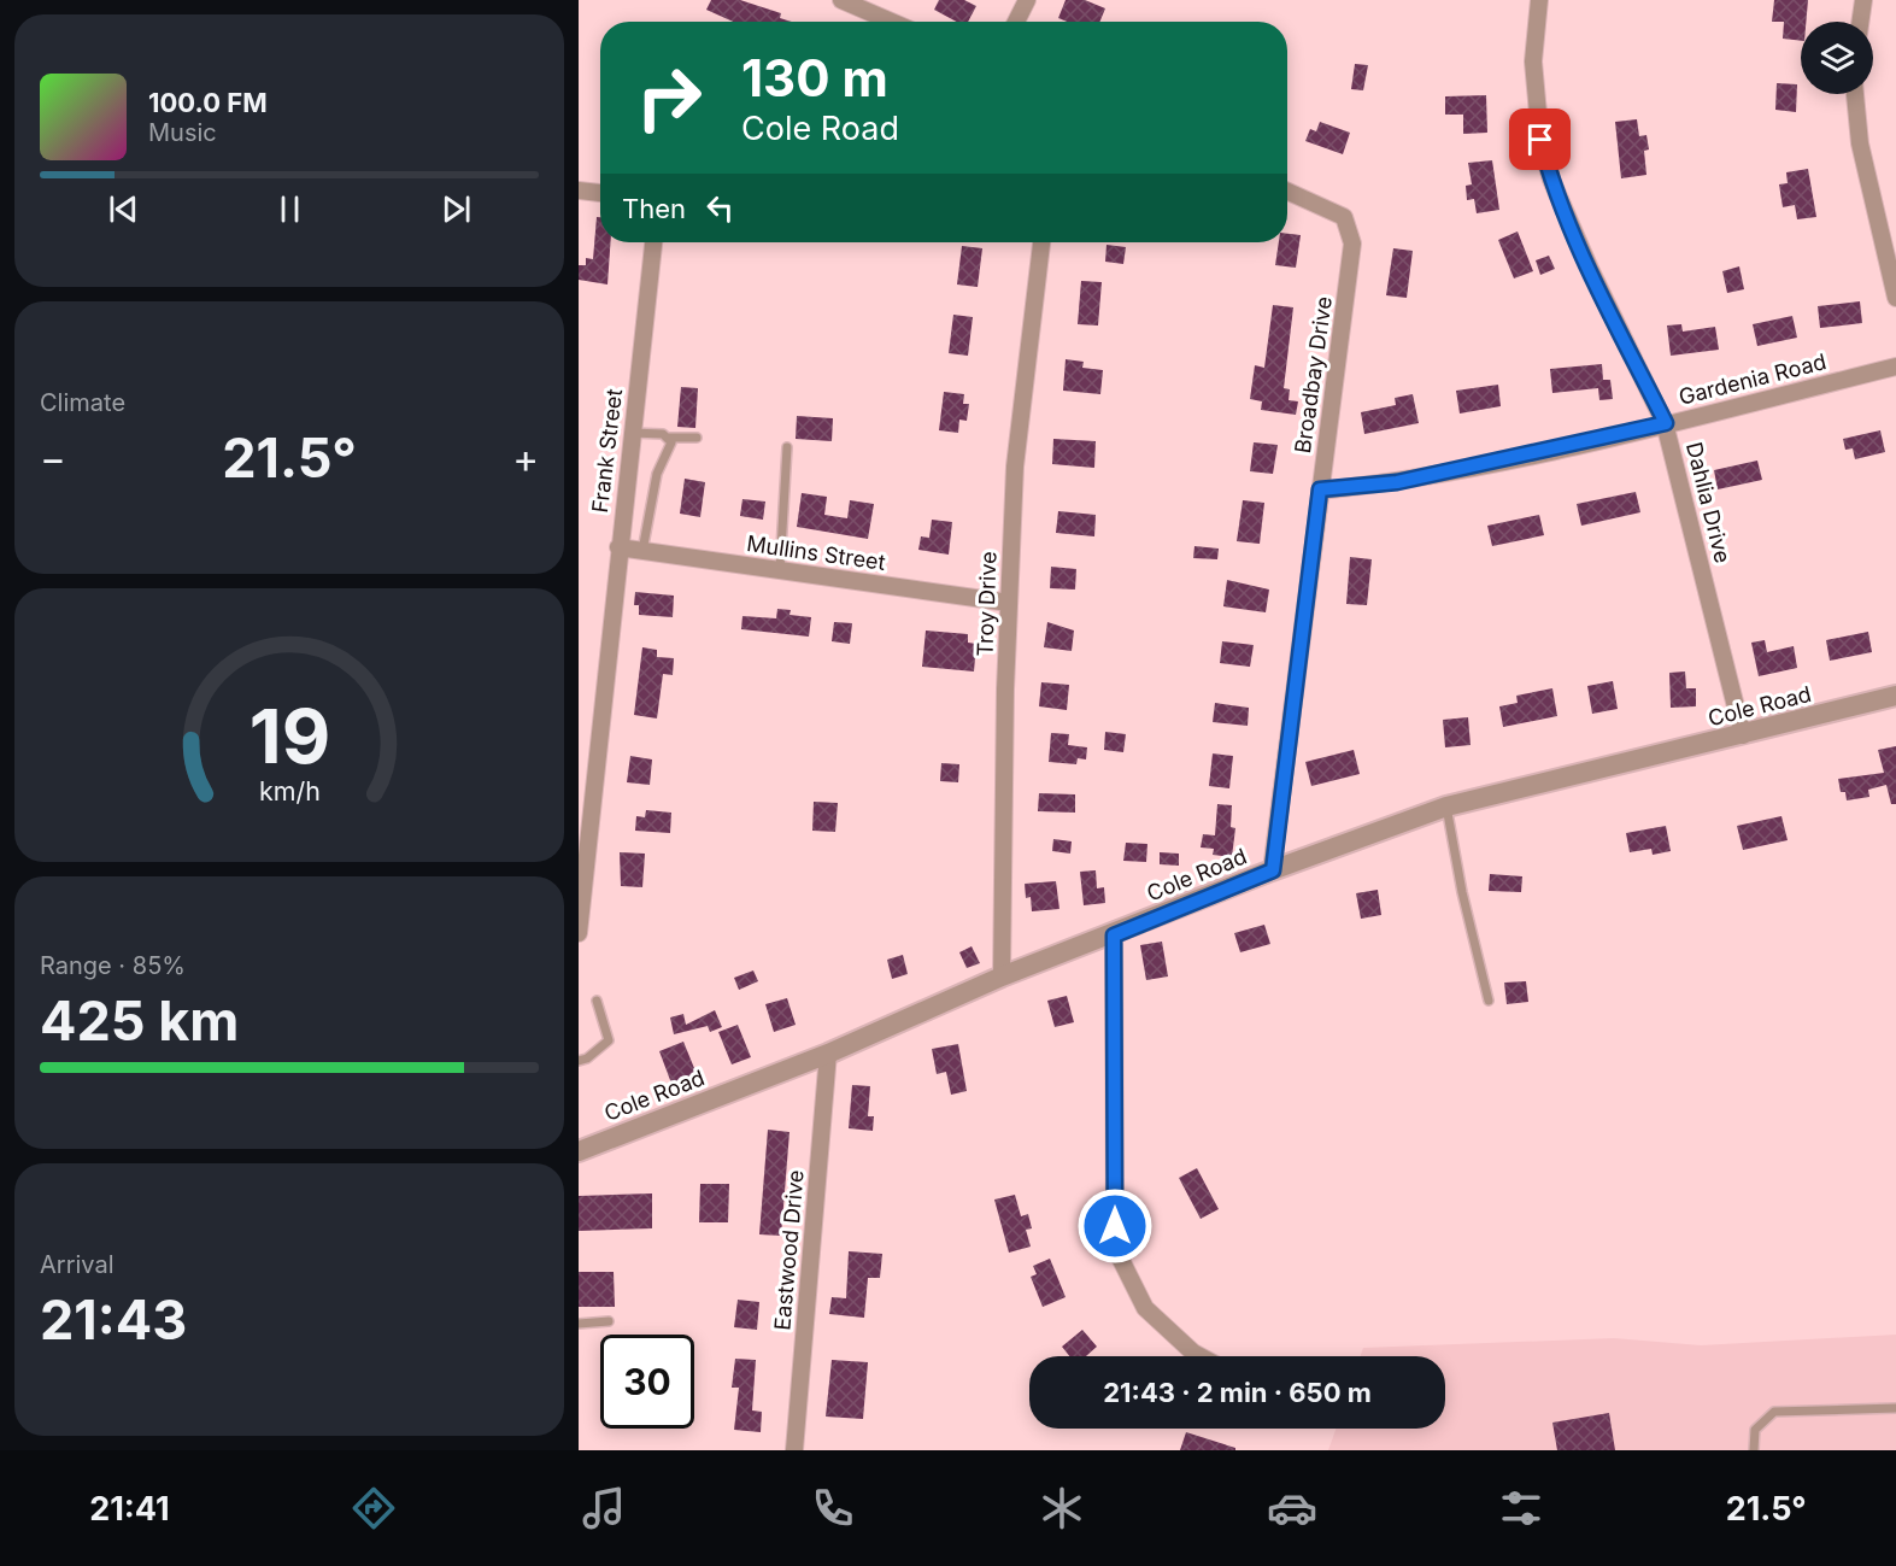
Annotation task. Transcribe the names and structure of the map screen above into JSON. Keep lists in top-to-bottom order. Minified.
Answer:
{"streets":{"street":["Broadbay Drive","Gardenia Road","Frank Street","Dahlia Drive","Mullins Street","Troy Drive","Cole Road","Eastwood Drive"]},"crossings":[["Broadbay Drive","Gardenia Road"],["Broadbay Drive","Cole Road"],["Gardenia Road","Dahlia Drive"],["Frank Street","Mullins Street"],["Dahlia Drive","Cole Road"],["Mullins Street","Troy Drive"],["Troy Drive","Cole Road"],["Cole Road","Eastwood Drive"]],"page":{"turn":["130 m","Cole Road"],"song":["100.0 FM","Music"],"then":"Then","tile":["Climate",["Range · 85%","425 km"],["Arrival","21:43"]],"heat":["−","21.5°","+"],"limit":"30","trip":"21:43 · 2 min · 650 m","tabs":["21:41","21.5°"],"gauge":["19","km/h"]}}
